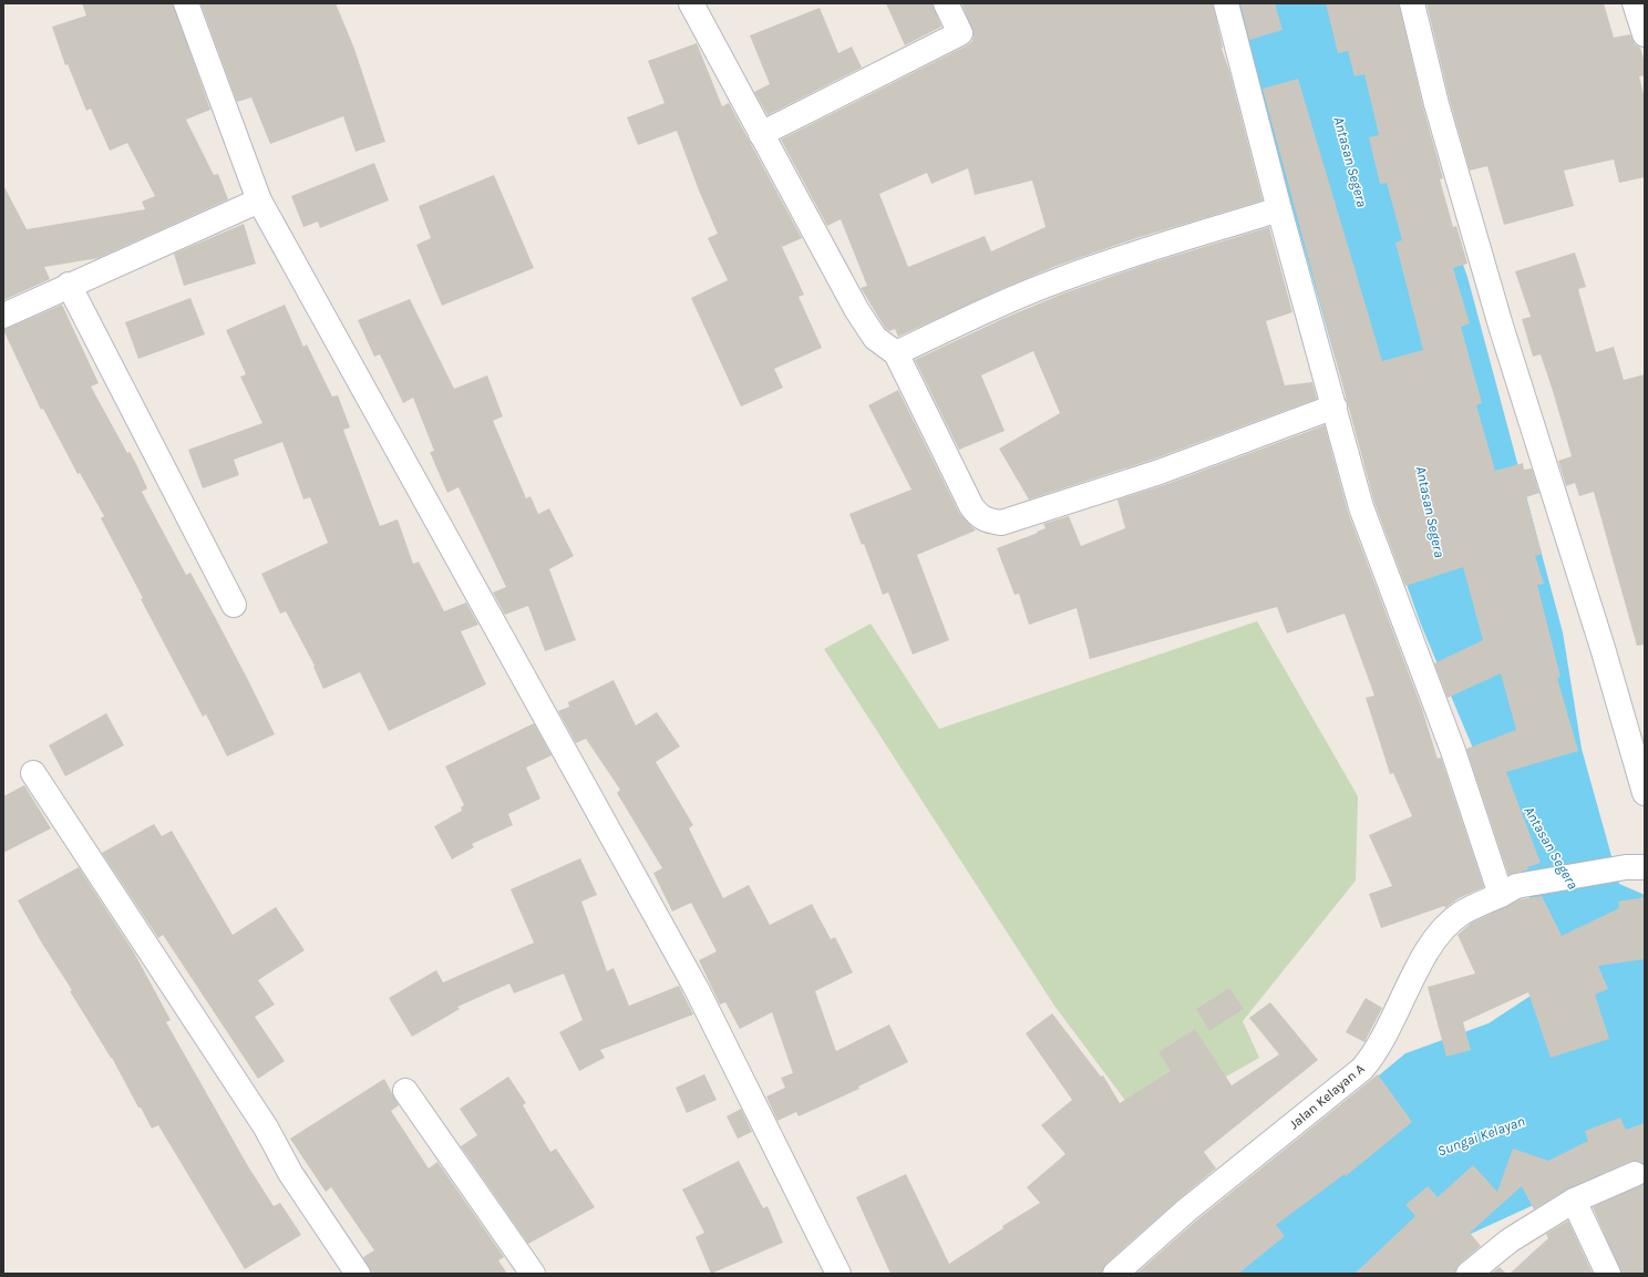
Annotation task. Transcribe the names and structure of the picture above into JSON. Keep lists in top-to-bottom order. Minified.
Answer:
{"streets":{"street":["Jalan Kelayan A"]},"water":["Antasan Segera","Sungai Kelayan"]}
